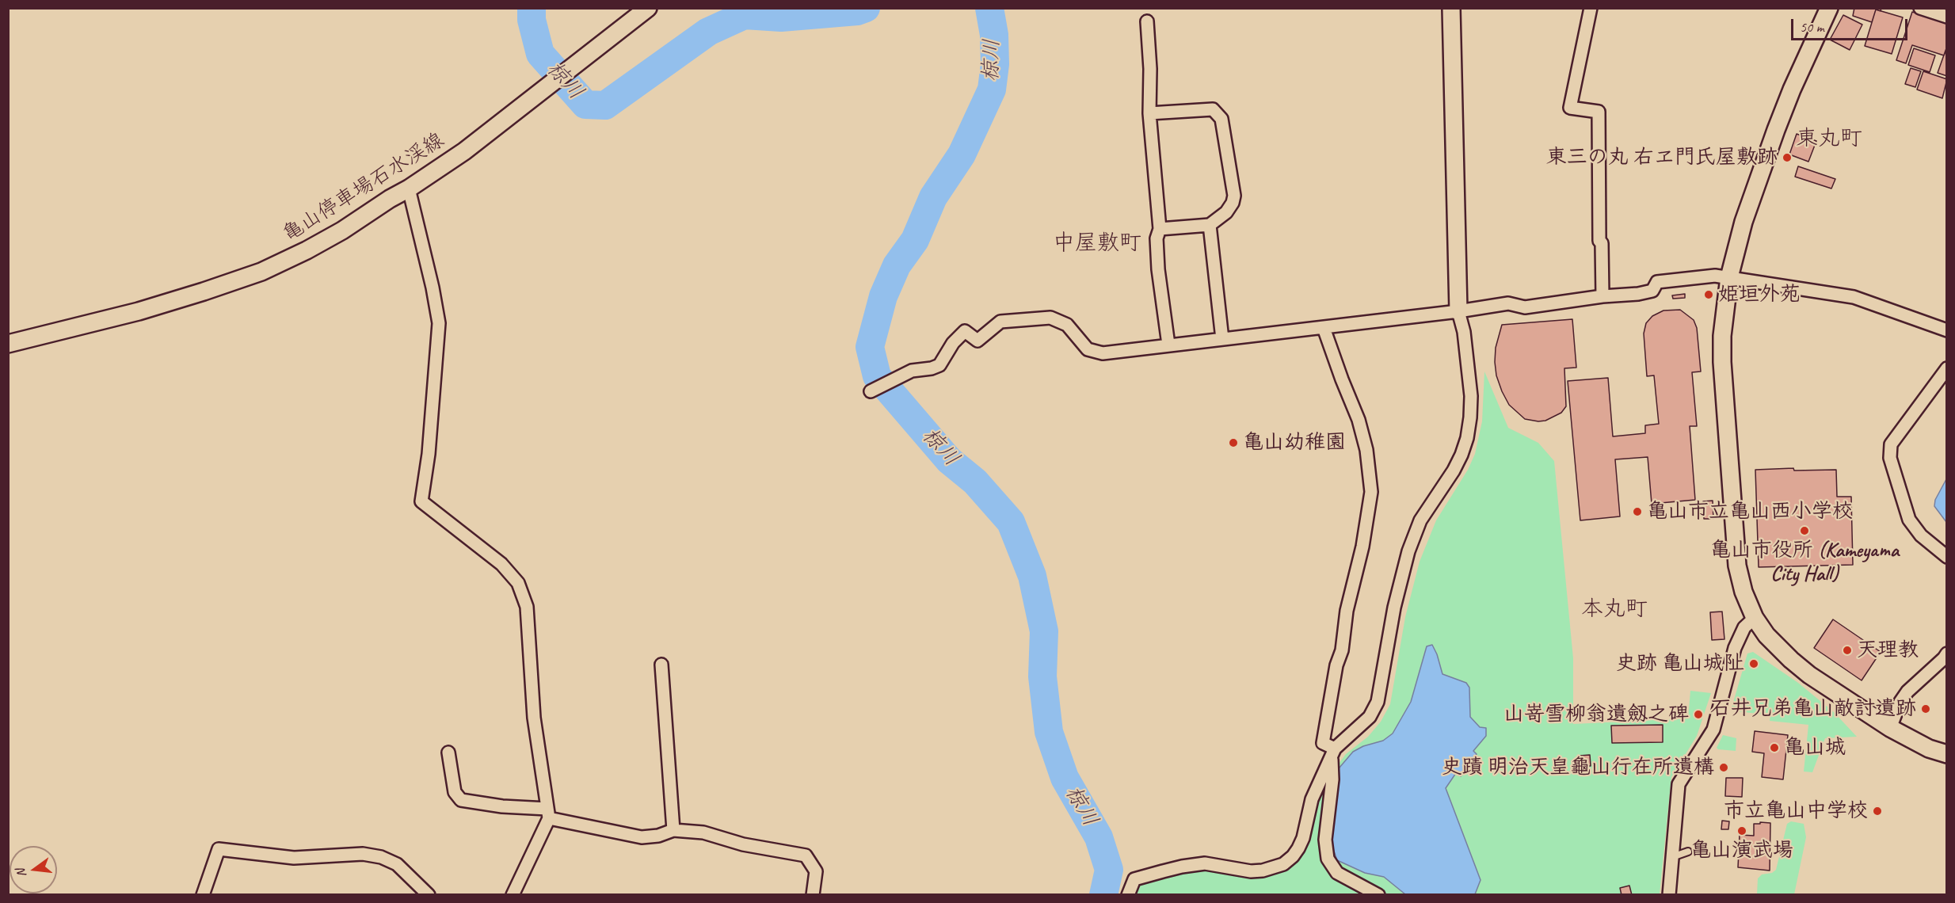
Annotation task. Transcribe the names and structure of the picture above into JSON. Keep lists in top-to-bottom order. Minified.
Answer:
{"streets":{"main road":["亀山停車場石水渓線"]},"districts":["東丸町","中屋敷町","本丸町"],"water":["椋川"],"places":["東三の丸 右ヱ門氏屋敷跡","姫垣外苑","亀山幼稚園","亀山市立亀山西小学校","亀山市役所 (Kameyama City Hall)","天理教","史跡 亀山城阯","石井兄弟亀山敵討遺跡","山嵜雪柳翁遺劔之碑","亀山城","史蹟 明治天皇龜山行在所遺構","市立亀山中学校","亀山演武場"],"scale_bar":"50 m","north":"left"}
